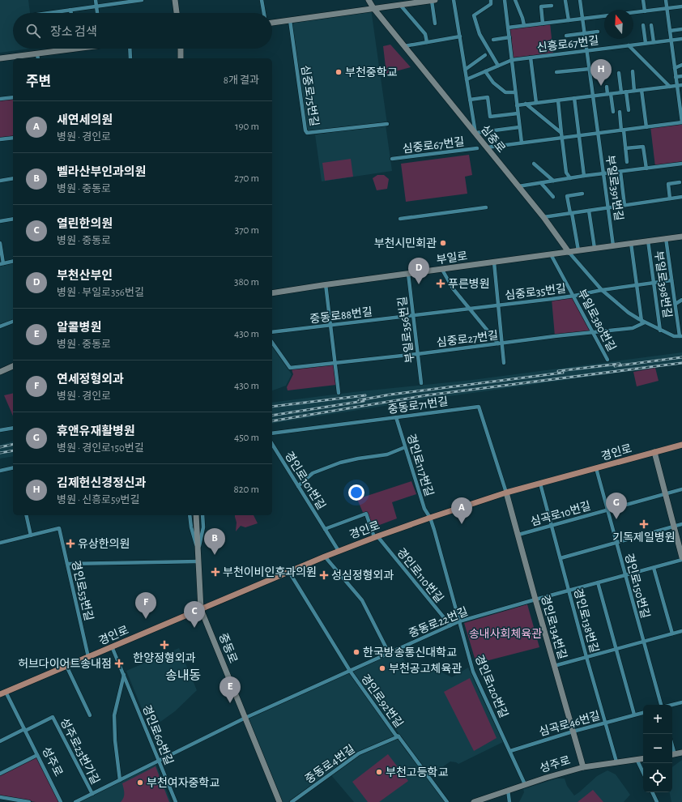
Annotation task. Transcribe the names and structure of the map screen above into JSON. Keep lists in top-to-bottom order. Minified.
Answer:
{"streets":{"main road":["경인로"],"street":["신흥로67번길","심중로75번길","심중로","심중로67번길","부일로391번길","부일로","부일로398번길","심중로35번길","중동로88번길","부일로380번길","부일로356번길","심중로27번길","중동로71번길","경인로117번길","경인로101번길","심곡로10번길","경인로110번길","경인로150번길","경인로53번길","경인로138번길","중동로22번길","경인로134번길","중동로","경인로120번길","경인로92번길","심곡로46번길","경인로60번길","성주로23번가길","성주로","중동로4번길"]},"crossings":[["신흥로67번길","부일로391번길"],["심중로","부일로"],["심중로","부일로398번길"],["심중로","심중로35번길"],["심중로","심중로27번길"],["부일로391번길","부일로"],["부일로","부일로398번길"],["부일로","부일로380번길"],["부일로","부일로356번길"],["심중로35번길","중동로88번길"],["심중로35번길","부일로380번길"],["심중로35번길","부일로356번길"],["중동로88번길","부일로356번길"],["부일로380번길","심중로27번길"],["부일로356번길","심중로27번길"],["중동로71번길","경인로"],["중동로71번길","경인로117번길"],["중동로71번길","경인로134번길"],["경인로","경인로117번길"],["경인로","경인로101번길"],["경인로","경인로110번길"],["경인로","경인로150번길"],["경인로","경인로53번길"],["경인로","경인로138번길"],["경인로","경인로134번길"],["경인로","중동로"],["경인로","경인로120번길"],["경인로","경인로92번길"],["경인로","경인로60번길"],["경인로","성주로"],["경인로117번길","경인로120번길"],["심곡로10번길","경인로150번길"],["심곡로10번길","경인로138번길"],["심곡로10번길","경인로134번길"],["경인로110번길","중동로22번길"],["경인로150번길","중동로22번길"],["경인로138번길","중동로22번길"],["경인로138번길","심곡로46번길"],["경인로138번길","성주로"],["중동로22번길","경인로134번길"],["중동로22번길","중동로"],["중동로22번길","경인로120번길"],["중동로22번길","경인로92번길"],["중동로22번길","경인로60번길"],["중동로22번길","성주로23번가길"],["경인로134번길","심곡로46번길"],["경인로134번길","성주로"],["경인로120번길","심곡로46번길"],["경인로120번길","성주로"],["경인로92번길","중동로4번길"],["성주로23번가길","성주로"]],"districts":["송내동"],"parks":["송내사회체육관"],"places":{"other":["부천중학교","부천시민회관","한국방송통신대학교","부천공고체육관","부천고등학교","부천여자중학교"],"health":["푸른병원","기독제일병원","유상한의원","부천이비인후과의원","성심정형외과","한양정형외과","허브다이어트송내점"]},"north":"top","page":{"search":"장소 검색","heading":["주변","8개 결과"],"pins":["H","D","G","A","B","F","C","E"],"list":[{"mark":"A","name":"새연세의원","note":"병원 · 경인로","value":"190 m"},{"mark":"B","name":"벨라산부인과의원","note":"병원 · 중동로","value":"270 m"},{"mark":"C","name":"열린한의원","note":"병원 · 중동로","value":"370 m"},{"mark":"D","name":"부천산부인","note":"병원 · 부일로356번길","value":"380 m"},{"mark":"E","name":"알콜병원","note":"병원 · 중동로","value":"430 m"},{"mark":"F","name":"연세정형외과","note":"병원 · 경인로","value":"430 m"},{"mark":"G","name":"휴앤유재활병원","note":"병원 · 경인로150번길","value":"450 m"},{"mark":"H","name":"김제헌신경정신과","note":"병원 · 신흥로59번길","value":"820 m"}],"map_buttons":["+","−"]}}
